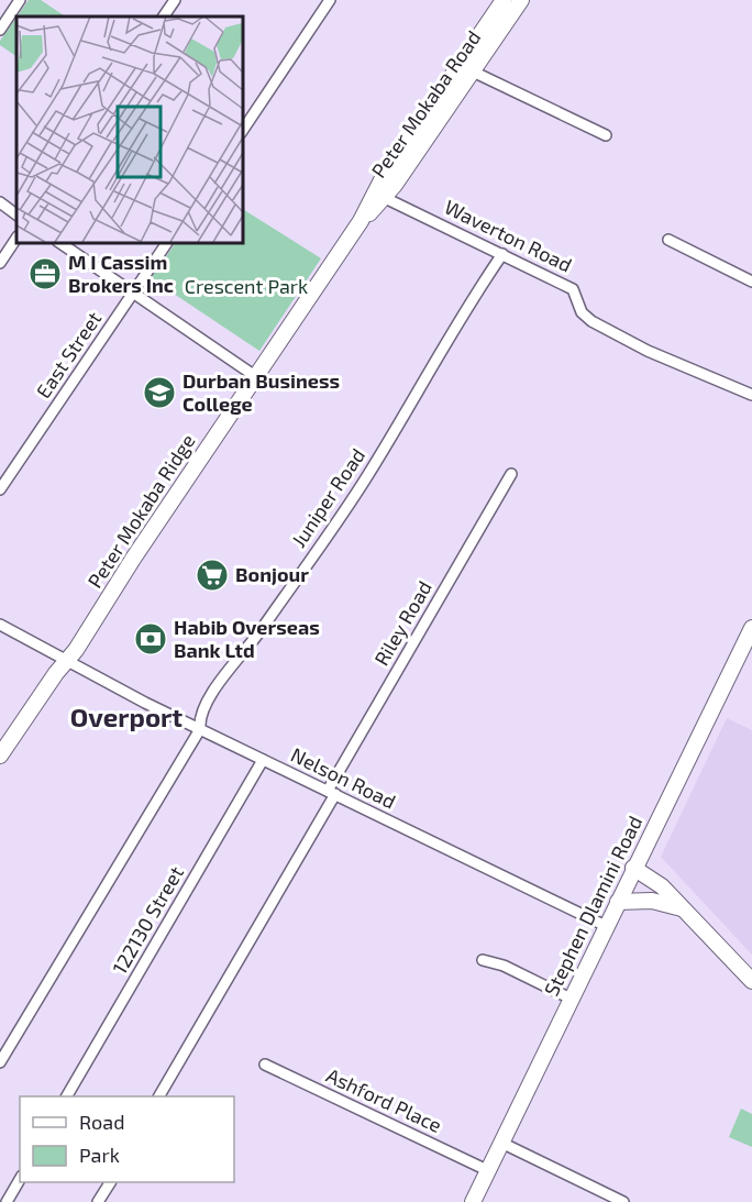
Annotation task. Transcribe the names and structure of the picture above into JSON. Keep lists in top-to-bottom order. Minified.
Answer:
{"streets":{"street":["Peter Mokaba Road","Waverton Road","East Street","Juniper Road","Peter Mokaba Ridge","Riley Road","Nelson Road","Stephen Dlamini Road","122130 Street","Ashford Place"]},"crossings":[["Peter Mokaba Road","Waverton Road"],["Peter Mokaba Road","Peter Mokaba Ridge"],["Waverton Road","Juniper Road"],["Waverton Road","Peter Mokaba Ridge"],["Juniper Road","Nelson Road"],["Peter Mokaba Ridge","Nelson Road"],["Riley Road","Nelson Road"],["Nelson Road","Stephen Dlamini Road"],["Nelson Road","122130 Street"],["Stephen Dlamini Road","Ashford Place"]],"districts":["Overport"],"parks":["Crescent Park"],"places":{"office":["M I Cassim Brokers Inc"],"school or university":["Durban Business College"],"supermarket":["Bonjour"],"bank":["Habib Overseas Bank Ltd"]},"legend":["Road","Park"]}
